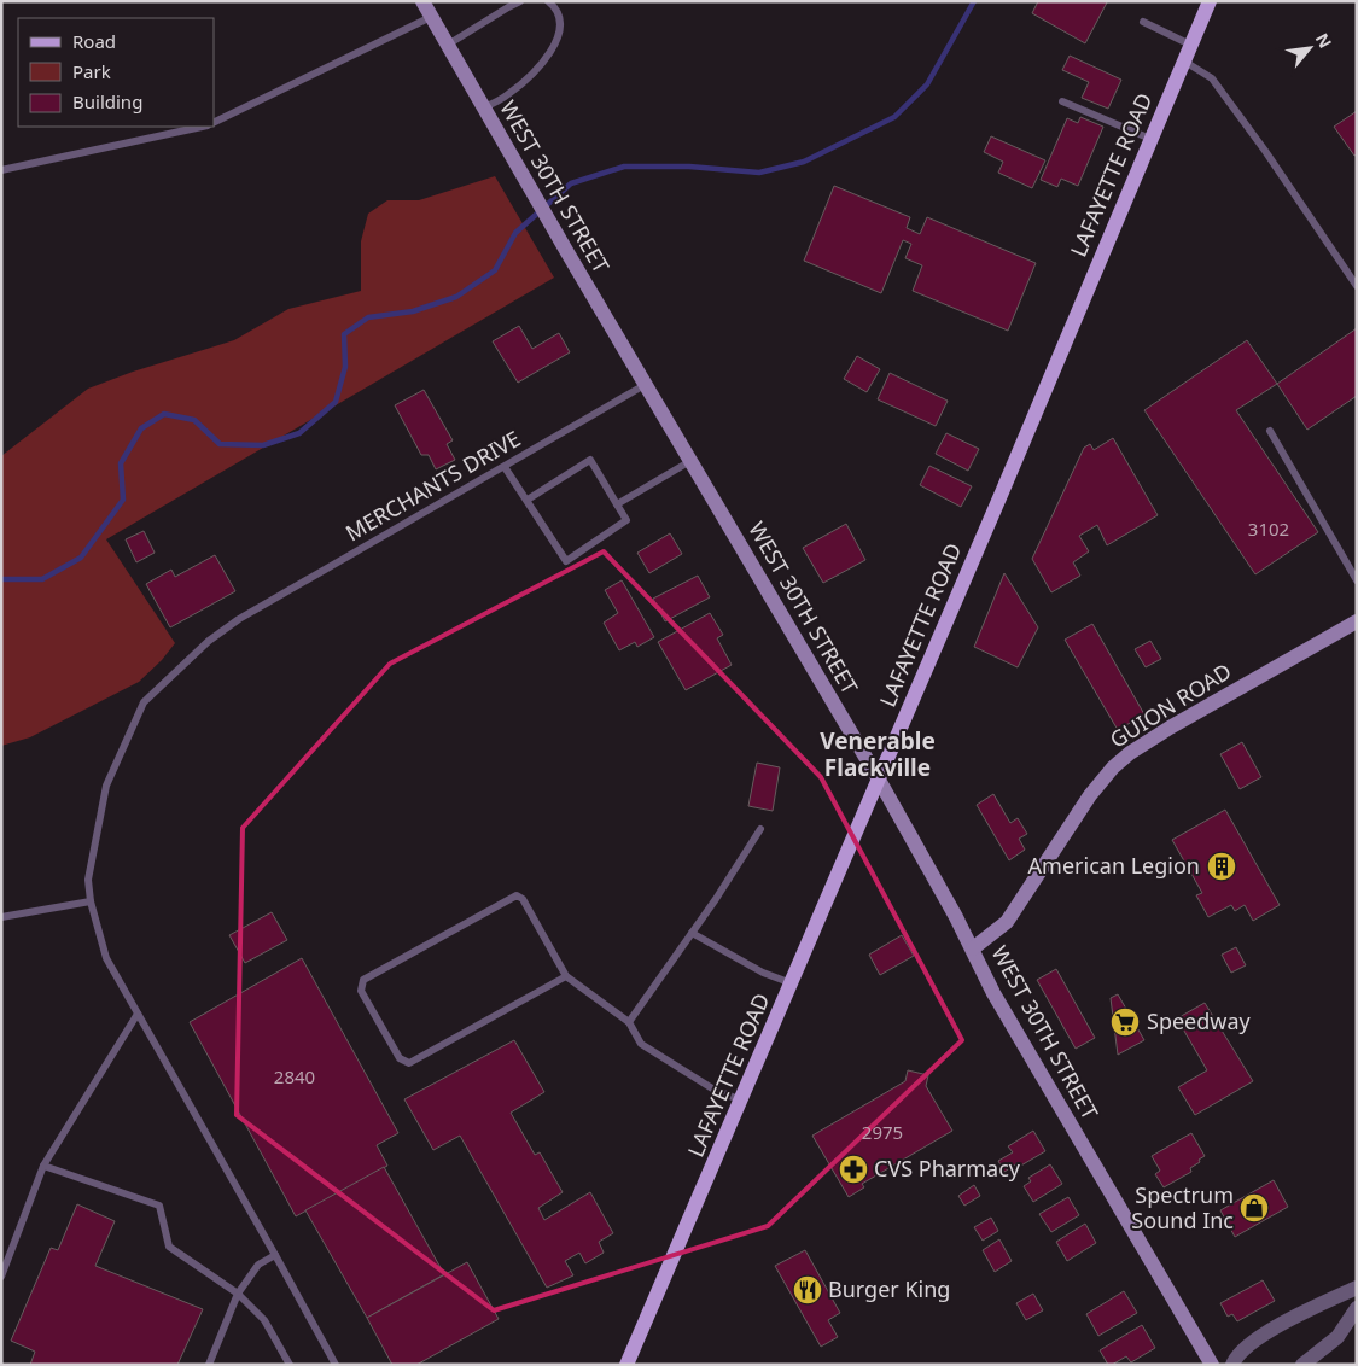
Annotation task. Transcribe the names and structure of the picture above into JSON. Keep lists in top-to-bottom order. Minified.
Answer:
{"streets":{"main road":["LAFAYETTE ROAD","WEST 30TH STREET","GUION ROAD"],"lane":["MERCHANTS DRIVE"]},"crossings":[["LAFAYETTE ROAD","WEST 30TH STREET"],["WEST 30TH STREET","MERCHANTS DRIVE"],["WEST 30TH STREET","GUION ROAD"]],"districts":["Venerable Flackville"],"places":{"building":["American Legion"],"supermarket":["Speedway"],"pharmacy":["CVS Pharmacy"],"shop":["Spectrum Sound Inc"],"restaurant":["Burger King"]},"house_numbers":["3102","2840","2975"],"legend":["Road","Park","Building"],"north":"top right"}
